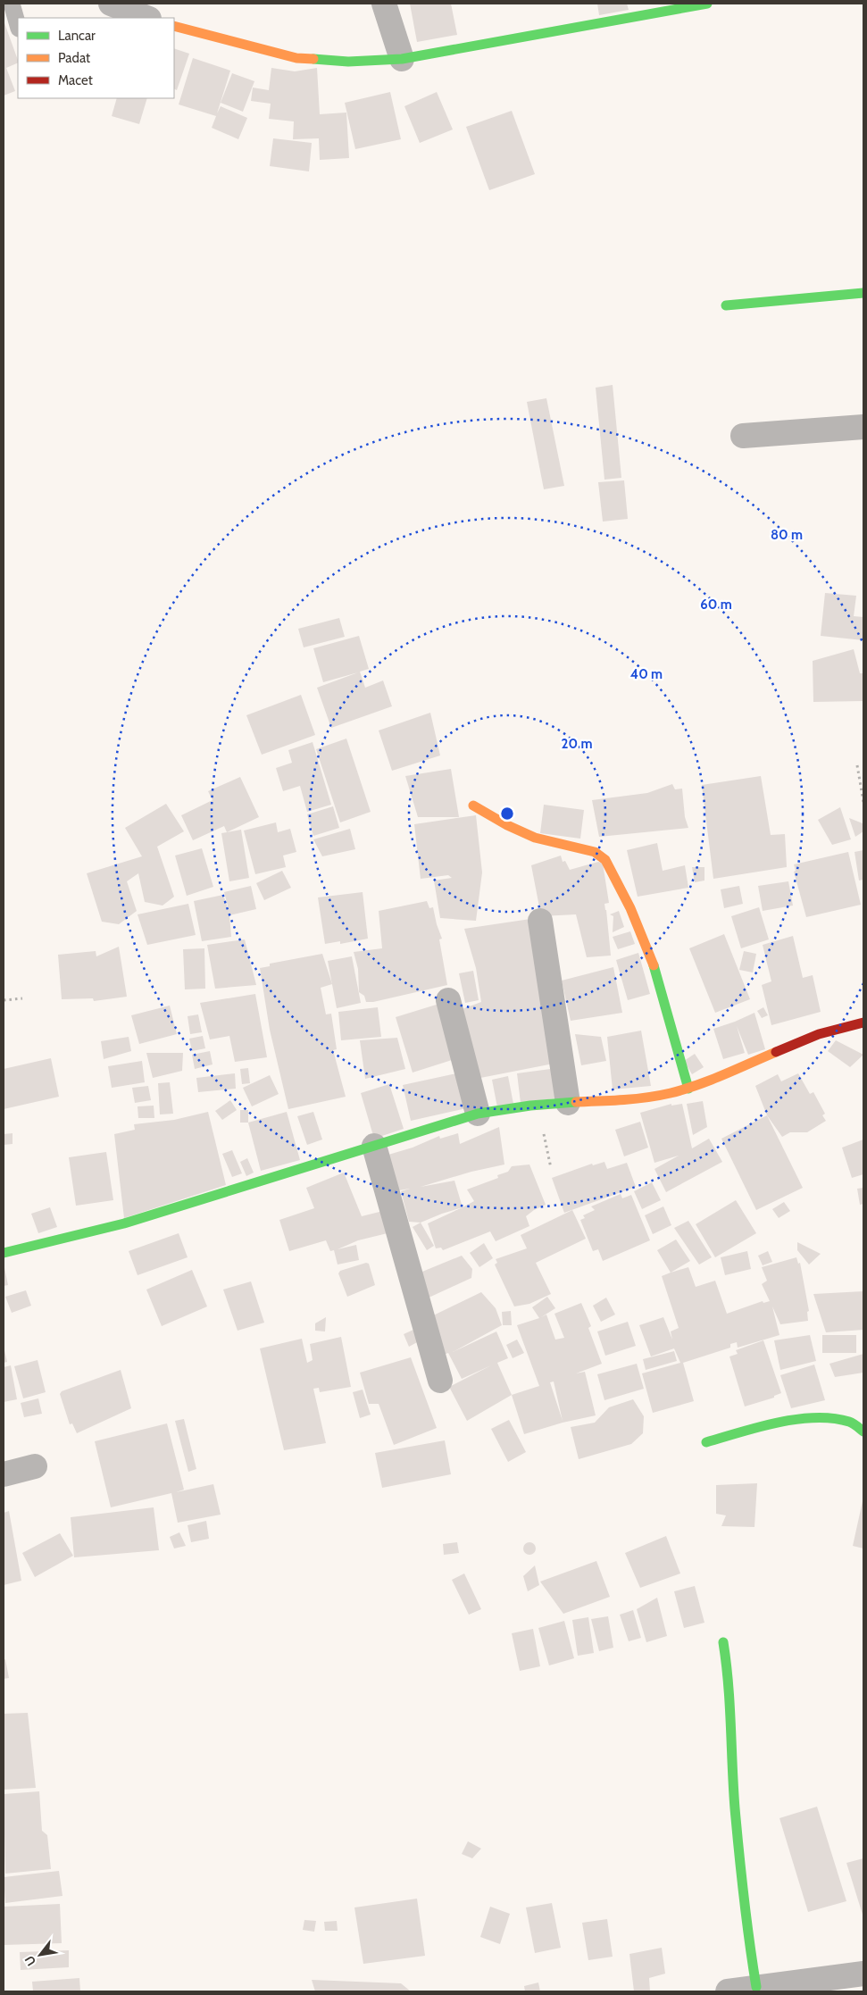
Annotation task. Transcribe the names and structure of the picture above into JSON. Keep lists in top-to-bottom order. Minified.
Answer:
{"legend":["Lancar","Padat","Macet"],"north":"bottom left","rings":["80 m","60 m","40 m","20 m"]}
